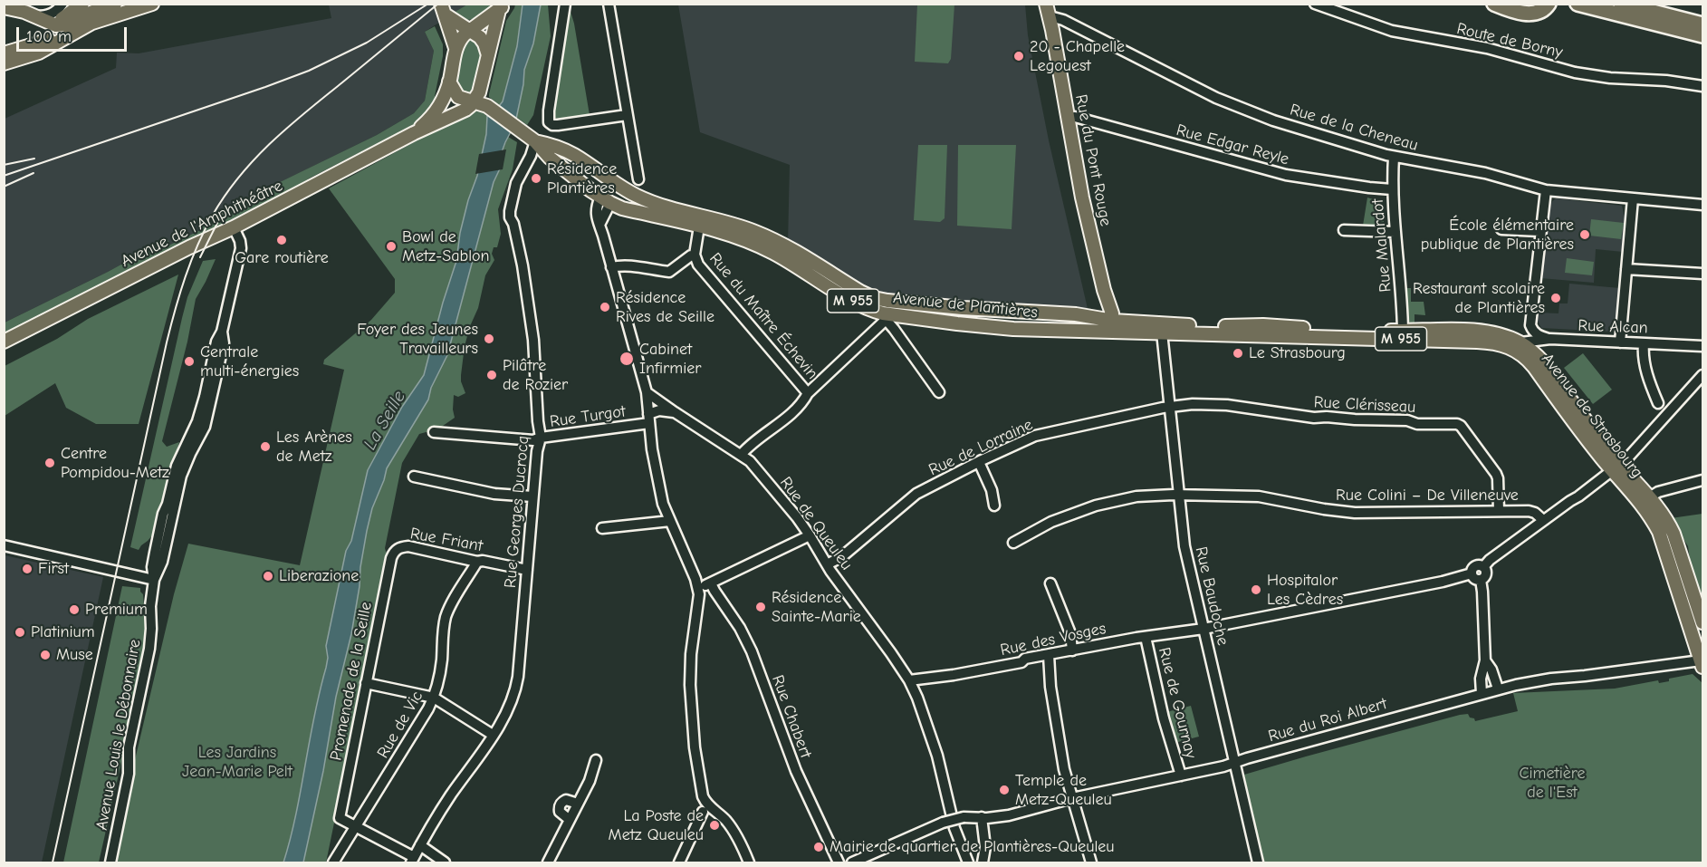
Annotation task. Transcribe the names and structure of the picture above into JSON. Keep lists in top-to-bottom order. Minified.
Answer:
{"streets":{"main road":["Rue du Pont Rouge","Avenue de l'Amphithéâtre","M 955","Avenue de Plantières","Avenue de Strasbourg"],"street":["Route de Borny","Rue de la Cheneau","Rue Edgar Reyle","Rue Malardot","Rue du Maître Échevin","Rue Alcan","Rue Clérisseau","Rue Turgot","Rue de Lorraine","Rue Colini – De Villeneuve","Rue Georges Ducrocq","Rue de Queuleu","Rue Friant","Rue Baudoche","Rue des Vosges","Promenade de la Seille","Rue de Gournay","Rue Chabert","Rue du Roi Albert","Rue de Vic","Avenue Louis le Débonnaire"]},"crossings":[["Rue de la Cheneau","Rue du Pont Rouge"],["Rue de la Cheneau","Rue Malardot"],["Rue Edgar Reyle","Rue du Pont Rouge"],["Rue Edgar Reyle","Rue Malardot"],["Rue du Pont Rouge","Avenue de Plantières"],["Rue du Pont Rouge","Avenue de Strasbourg"],["Avenue de l'Amphithéâtre","M 955"],["Avenue de l'Amphithéâtre","Avenue Louis le Débonnaire"],["Rue Malardot","Avenue de Strasbourg"],["M 955","Avenue de Plantières"],["M 955","Rue Georges Ducrocq"],["Avenue de Plantières","Rue du Maître Échevin"],["Avenue de Plantières","Avenue de Strasbourg"],["Avenue de Plantières","Rue Georges Ducrocq"],["Rue Alcan","Avenue de Strasbourg"],["Rue Clérisseau","Rue de Lorraine"],["Rue Clérisseau","Rue Colini – De Villeneuve"],["Rue Clérisseau","Rue Baudoche"],["Avenue de Strasbourg","Rue Baudoche"],["Avenue de Strasbourg","Rue du Roi Albert"],["Rue Turgot","Rue Georges Ducrocq"],["Rue de Lorraine","Rue de Queuleu"],["Rue de Lorraine","Rue Baudoche"],["Rue Colini – De Villeneuve","Rue Baudoche"],["Rue Georges Ducrocq","Rue Friant"],["Rue de Queuleu","Rue des Vosges"],["Rue Friant","Promenade de la Seille"],["Rue Friant","Rue de Vic"],["Rue Baudoche","Rue des Vosges"],["Rue Baudoche","Rue du Roi Albert"],["Rue des Vosges","Rue de Gournay"],["Promenade de la Seille","Rue de Vic"],["Rue de Gournay","Rue du Roi Albert"]],"water":["La Seille"],"parks":["Les Jardins Jean-Marie Pelt","Cimetière de l'Est"],"places":["20 - Chapelle Legouest","Résidence Plantières","École élémentaire publique de Plantières","Gare routière","Bowl de Metz-Sablon","Restaurant scolaire de Plantières","Résidence Rives de Seille","Foyer des Jeunes Travailleurs","Le Strasbourg","Cabinet Infirmier","Centrale multi-énergies","Pilâtre de Rozier","Les Arènes de Metz","Centre Pompidou-Metz","First","Liberazione","Hospitalor Les Cèdres","Résidence Sainte-Marie","Premium","Platinium","Muse","Temple de Metz-Queuleu","La Poste de Metz Queuleu","Mairie de quartier de Plantières-Queuleu"],"scale_bar":"100 m"}
